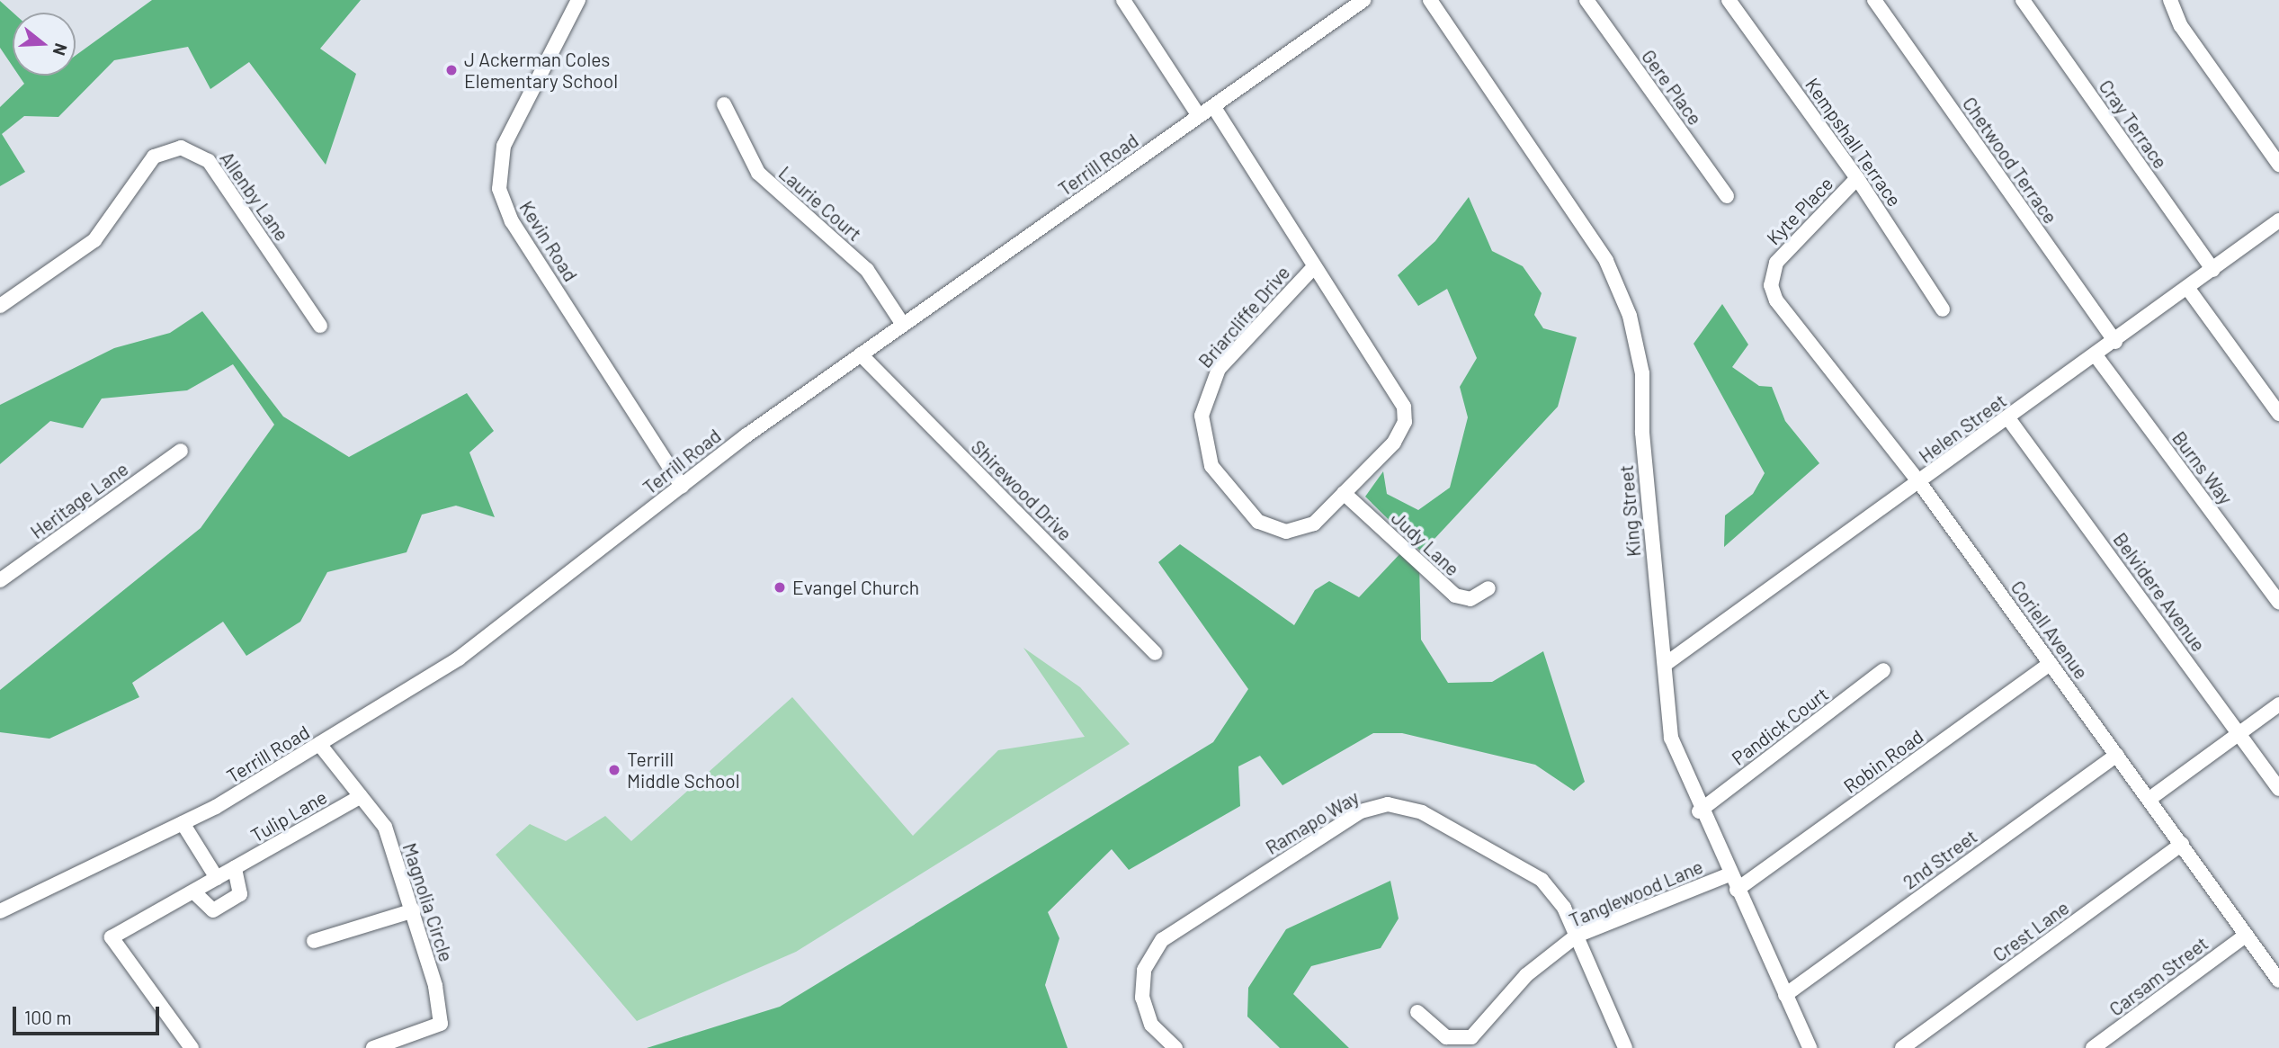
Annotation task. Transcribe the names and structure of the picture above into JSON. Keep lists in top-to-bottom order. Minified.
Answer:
{"streets":{"street":["Gere Place","Cray Terrace","Kempshall Terrace","Chetwood Terrace","Terrill Road","Allenby Lane","Laurie Court","Kyte Place","Kevin Road","Briarcliffe Drive","Helen Street","Burns Way","Shirewood Drive","Heritage Lane","King Street","Judy Lane","Belvidere Avenue","Coriell Avenue","Pandick Court","Robin Road","Tulip Lane","Ramapo Way","2nd Street","Tanglewood Lane","Magnolia Circle","Crest Lane","Carsam Street"]},"crossings":[["Cray Terrace","Helen Street"],["Kempshall Terrace","Kyte Place"],["Chetwood Terrace","Helen Street"],["Terrill Road","Laurie Court"],["Terrill Road","Kevin Road"],["Terrill Road","Briarcliffe Drive"],["Terrill Road","Shirewood Drive"],["Terrill Road","Magnolia Circle"],["Kyte Place","Coriell Avenue"],["Briarcliffe Drive","Judy Lane"],["Helen Street","Burns Way"],["Helen Street","King Street"],["Helen Street","Belvidere Avenue"],["Helen Street","Coriell Avenue"],["King Street","Pandick Court"],["King Street","Robin Road"],["King Street","2nd Street"],["King Street","Tanglewood Lane"],["Coriell Avenue","Robin Road"],["Coriell Avenue","2nd Street"],["Coriell Avenue","Crest Lane"],["Coriell Avenue","Carsam Street"],["Tulip Lane","Magnolia Circle"],["Ramapo Way","Tanglewood Lane"]],"places":["J Ackerman Coles Elementary School","Evangel Church","Terrill Middle School"],"scale_bar":"100 m","north":"right"}
